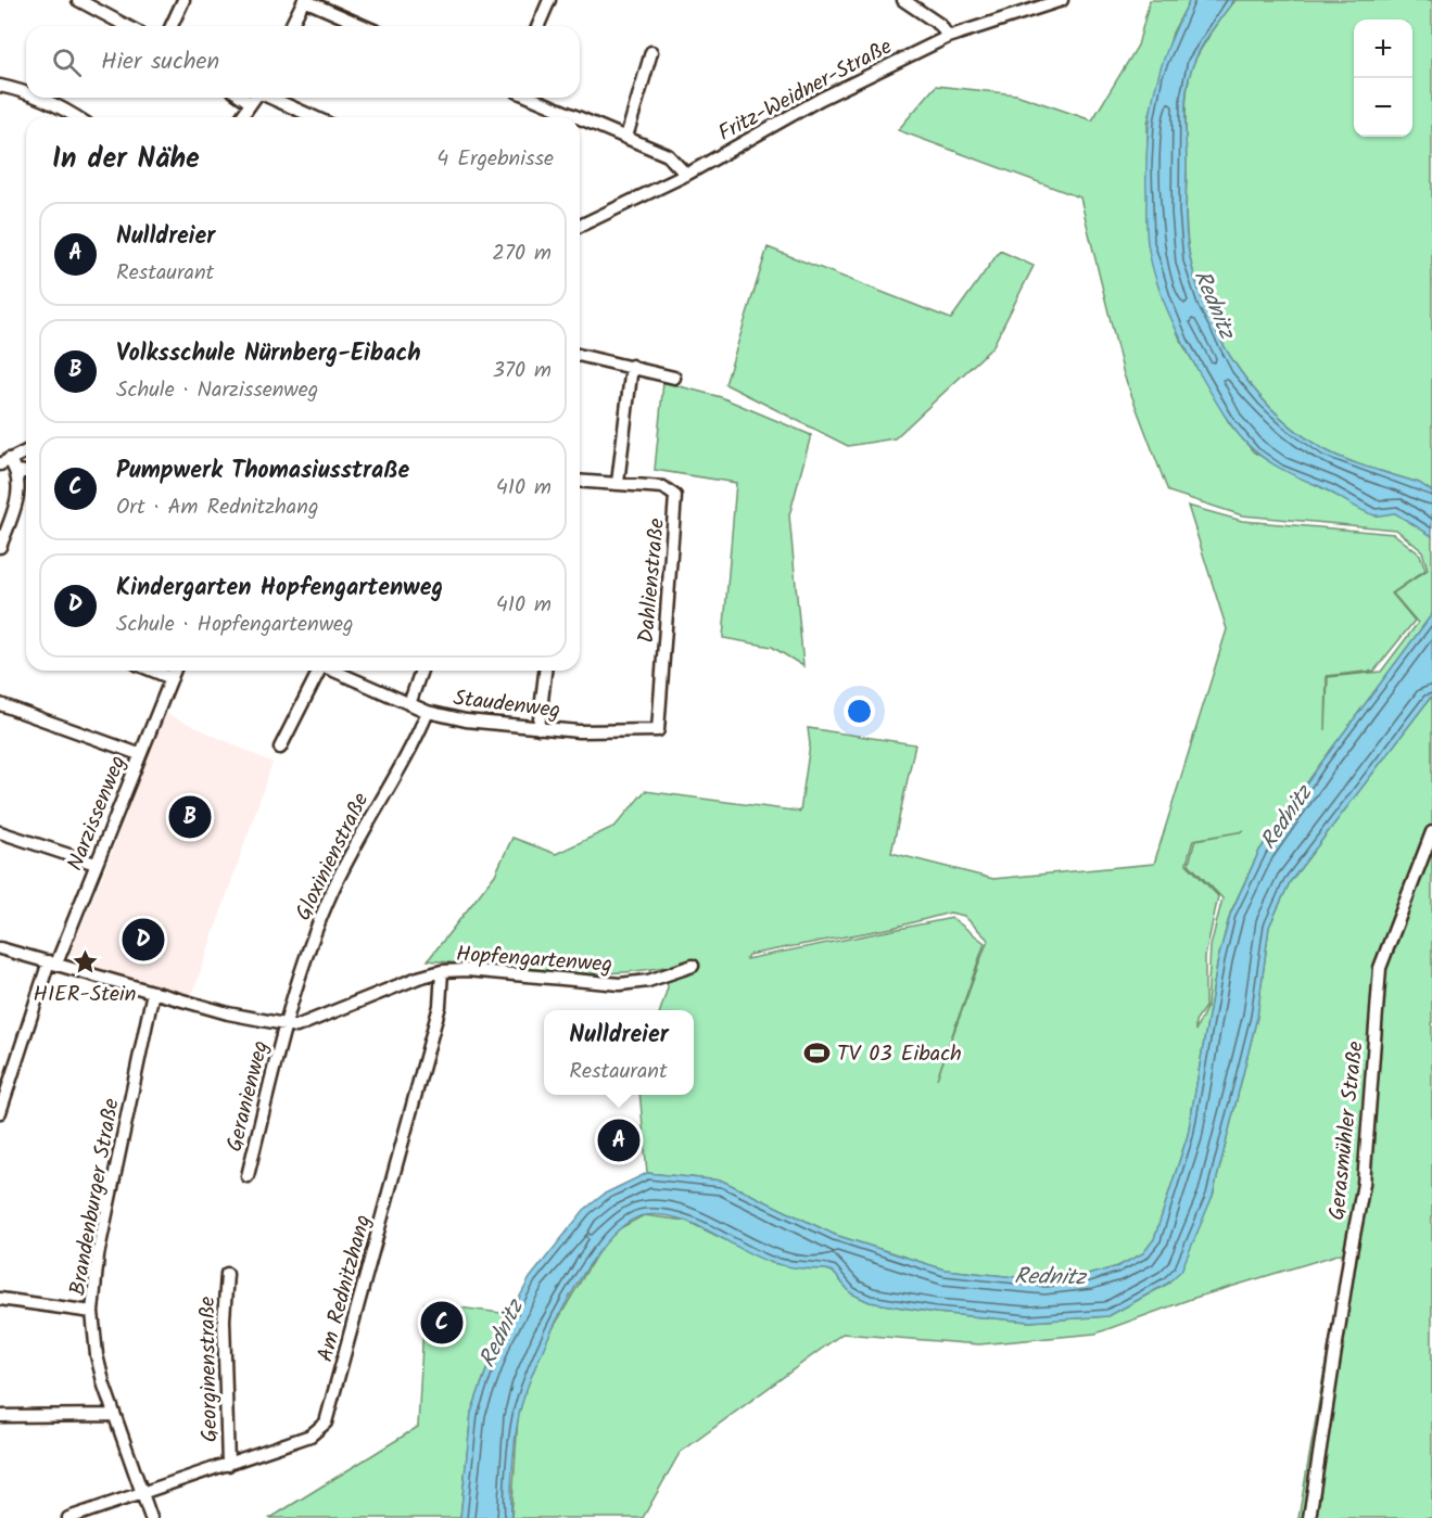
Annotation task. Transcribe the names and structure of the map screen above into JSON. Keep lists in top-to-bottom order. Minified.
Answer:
{"streets":{"street":["Fritz-Weidner-Straße","Dahlienstraße","Staudenweg","Narzissenweg","Gloxinienstraße","Hopfengartenweg","Geranienweg","Gerasmühler Straße","Brandenburger Straße","Am Rednitzhang","Georginenstraße"]},"crossings":[["Dahlienstraße","Staudenweg"],["Staudenweg","Gloxinienstraße"],["Narzissenweg","Hopfengartenweg"],["Gloxinienstraße","Hopfengartenweg"],["Gloxinienstraße","Geranienweg"],["Hopfengartenweg","Geranienweg"],["Hopfengartenweg","Brandenburger Straße"],["Hopfengartenweg","Am Rednitzhang"],["Brandenburger Straße","Am Rednitzhang"],["Am Rednitzhang","Georginenstraße"]],"water":["Rednitz"],"places":{"place":["HIER-Stein"],"sports":["TV 03 Eibach"]},"page":{"map_buttons":["+","−"],"search":"Hier suchen","heading":["In der Nähe","4 Ergebnisse"],"list":[{"mark":"A","name":"Nulldreier","note":"Restaurant","value":"270 m"},{"mark":"B","name":"Volksschule Nürnberg-Eibach","note":"Schule · Narzissenweg","value":"370 m"},{"mark":"C","name":"Pumpwerk Thomasiusstraße","note":"Ort · Am Rednitzhang","value":"410 m"},{"mark":"D","name":"Kindergarten Hopfengartenweg","note":"Schule · Hopfengartenweg","value":"410 m"}],"pins":["B","D","A","C"],"popup":["Nulldreier","Restaurant"]}}
